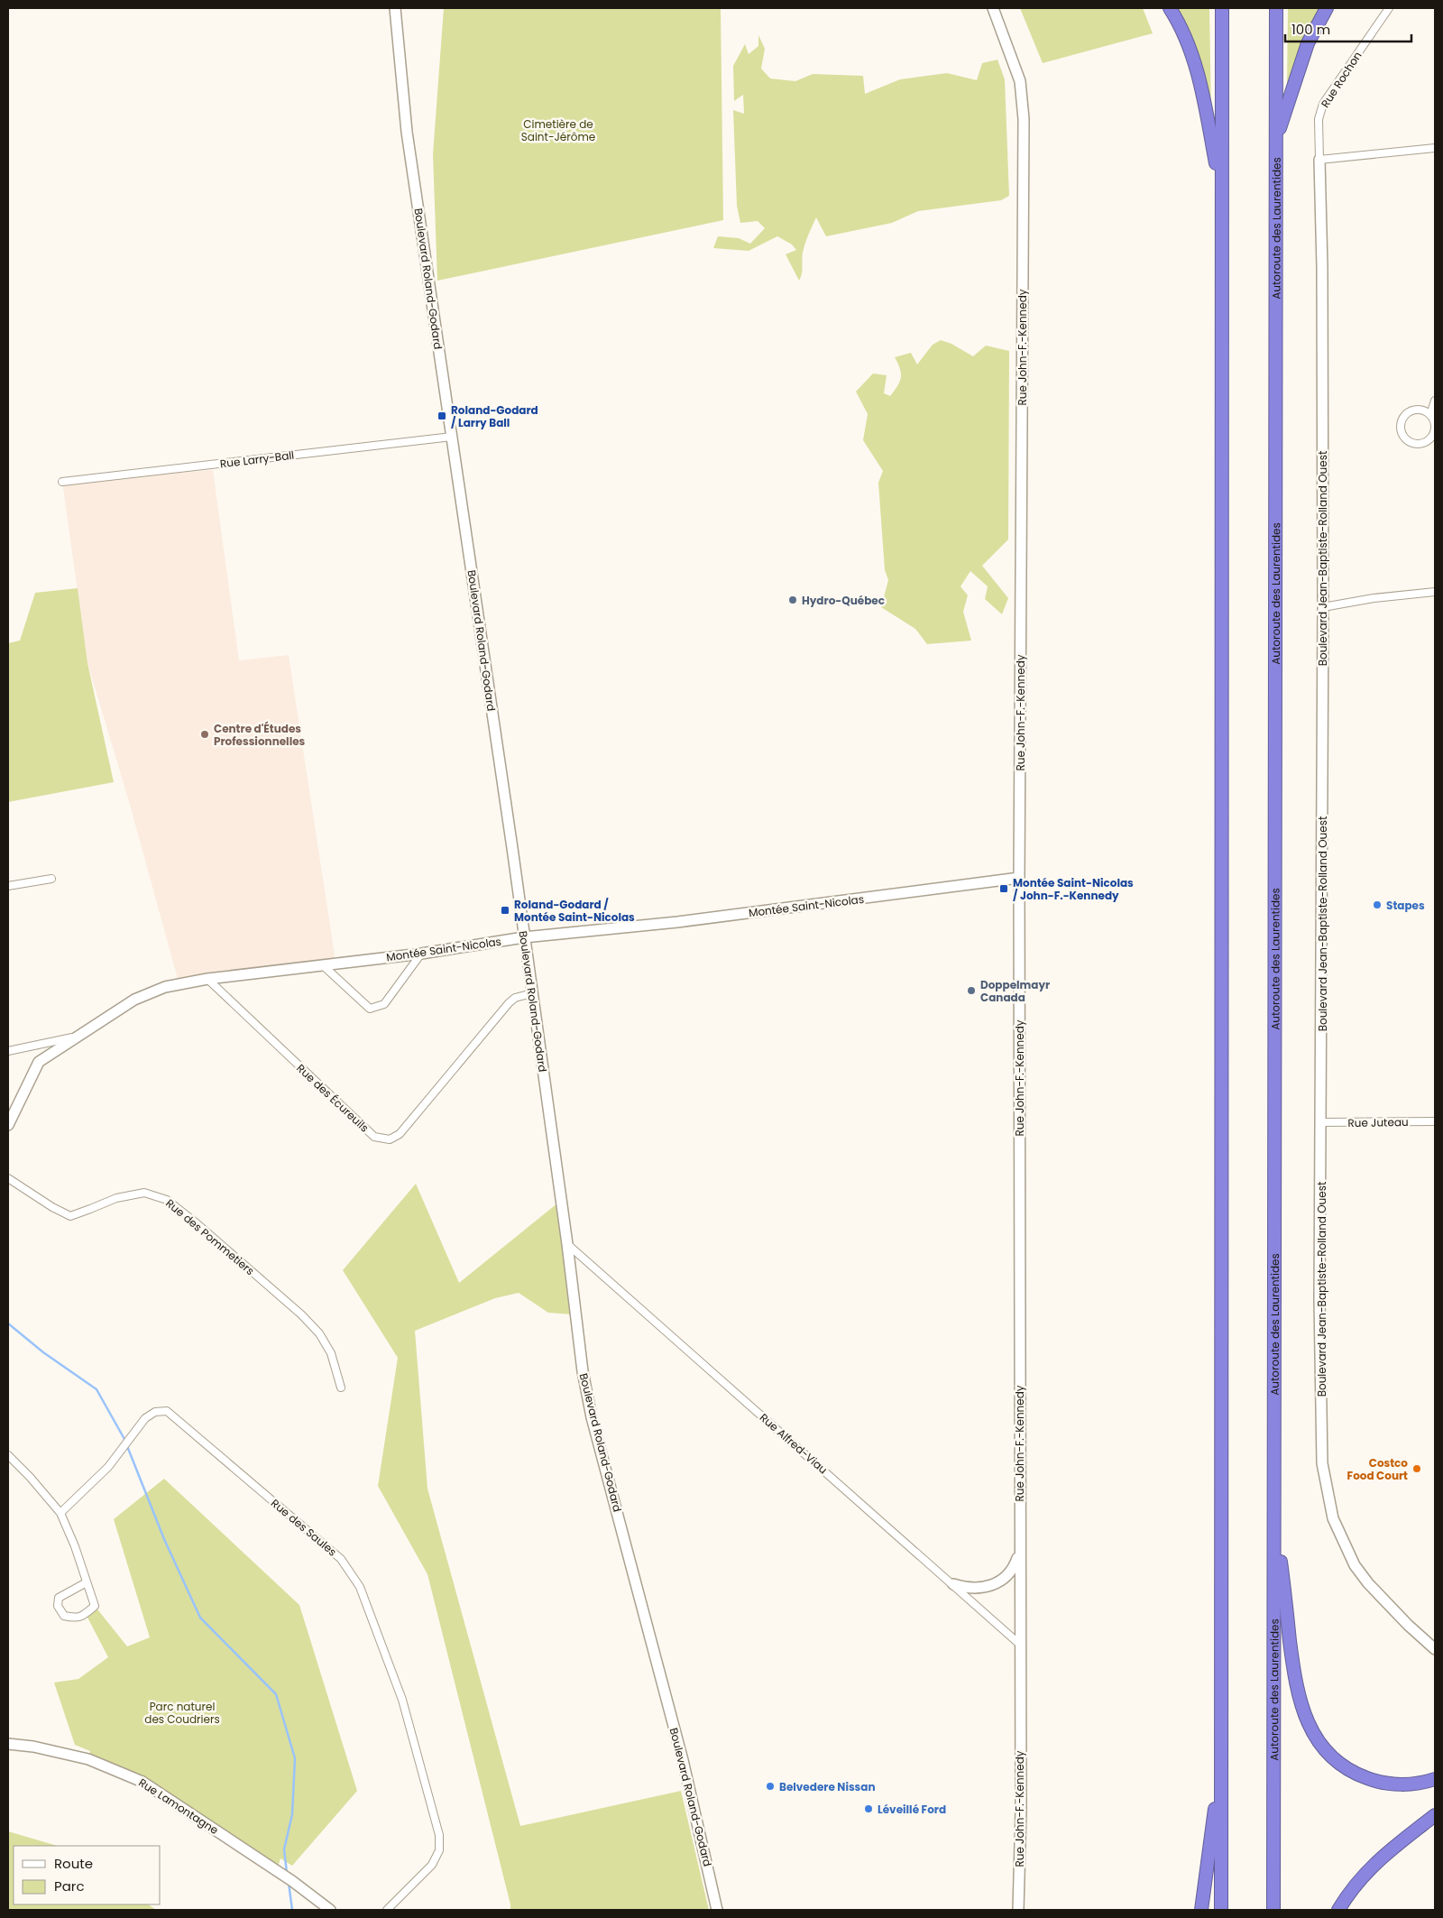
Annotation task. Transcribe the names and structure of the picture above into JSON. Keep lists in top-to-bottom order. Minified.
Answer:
{"streets":{"highway":["Autoroute des Laurentides"],"street":["Rue Rochon","Boulevard Roland-Godard","Rue John-F.-Kennedy","Rue Larry-Ball","Boulevard Jean-Baptiste-Rolland Ouest","Montée Saint-Nicolas","Rue des Écureuils","Rue Juteau","Rue des Pommetiers","Rue Alfred-Viau","Rue des Saules","Rue Lamontagne"]},"crossings":[["Rue Rochon","Boulevard Jean-Baptiste-Rolland Ouest"],["Boulevard Roland-Godard","Rue Larry-Ball"],["Boulevard Roland-Godard","Montée Saint-Nicolas"],["Boulevard Roland-Godard","Rue des Écureuils"],["Boulevard Roland-Godard","Rue Alfred-Viau"],["Rue John-F.-Kennedy","Montée Saint-Nicolas"],["Rue John-F.-Kennedy","Rue Alfred-Viau"],["Boulevard Jean-Baptiste-Rolland Ouest","Rue Juteau"],["Montée Saint-Nicolas","Rue des Écureuils"]],"parks":["Cimetière de Saint-Jérôme","Parc naturel des Coudriers"],"places":{"transit":["Roland-Godard / Larry Ball","Montée Saint-Nicolas / John-F.-Kennedy","Roland-Godard / Montée Saint-Nicolas"],"other":["Hydro-Québec","Centre d'Études Professionnelles","Stapes","Doppelmayr Canada","Costco Food Court","Belvedere Nissan","Léveillé Ford"]},"legend":["Route","Parc"],"scale_bar":"100 m"}
